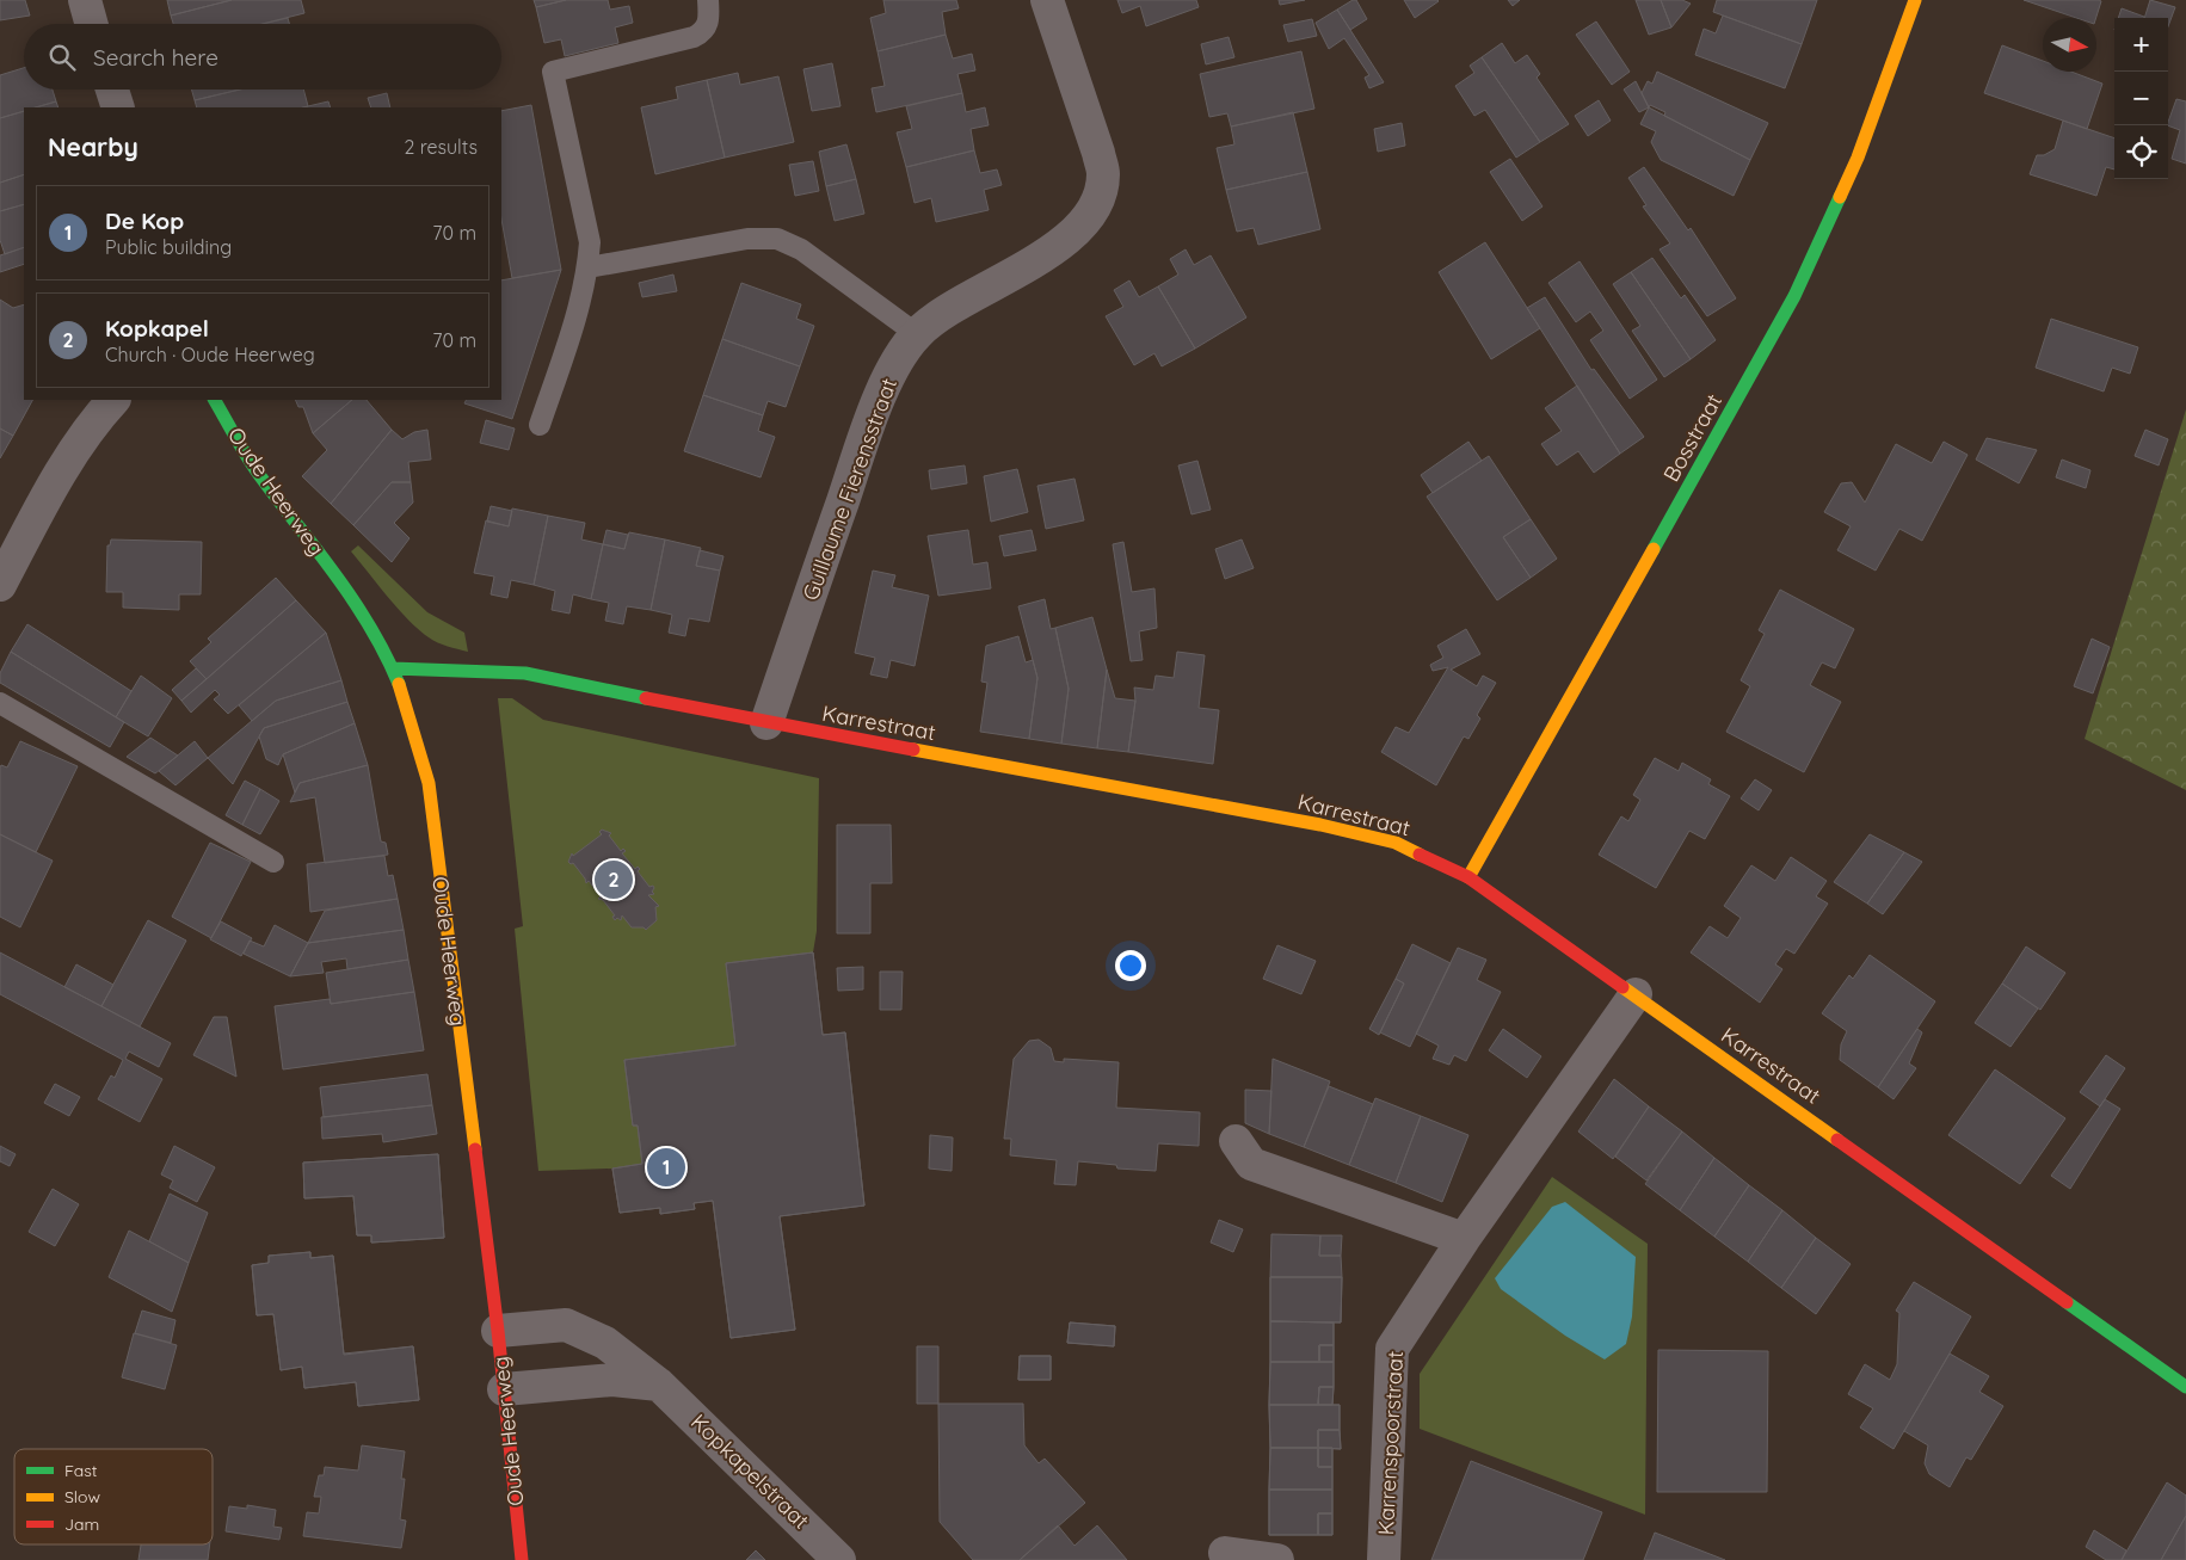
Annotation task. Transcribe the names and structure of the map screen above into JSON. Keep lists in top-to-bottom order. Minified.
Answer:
{"streets":{"street":["Bosstraat","Guillaume Fierensstraat","Oude Heerweg","Karrestraat","Karrenspoorstraat","Kopkapelstraat"]},"crossings":[["Bosstraat","Karrestraat"],["Guillaume Fierensstraat","Karrestraat"],["Oude Heerweg","Karrestraat"],["Oude Heerweg","Kopkapelstraat"],["Karrestraat","Karrenspoorstraat"]],"legend":["Fast","Slow","Jam"],"north":"right","page":{"map_buttons":["+","−"],"search":"Search here","heading":["Nearby","2 results"],"list":[{"mark":"1","name":"De Kop","note":"Public building","value":"70 m"},{"mark":"2","name":"Kopkapel","note":"Church · Oude Heerweg","value":"70 m"}],"pins":["2","1"]}}
